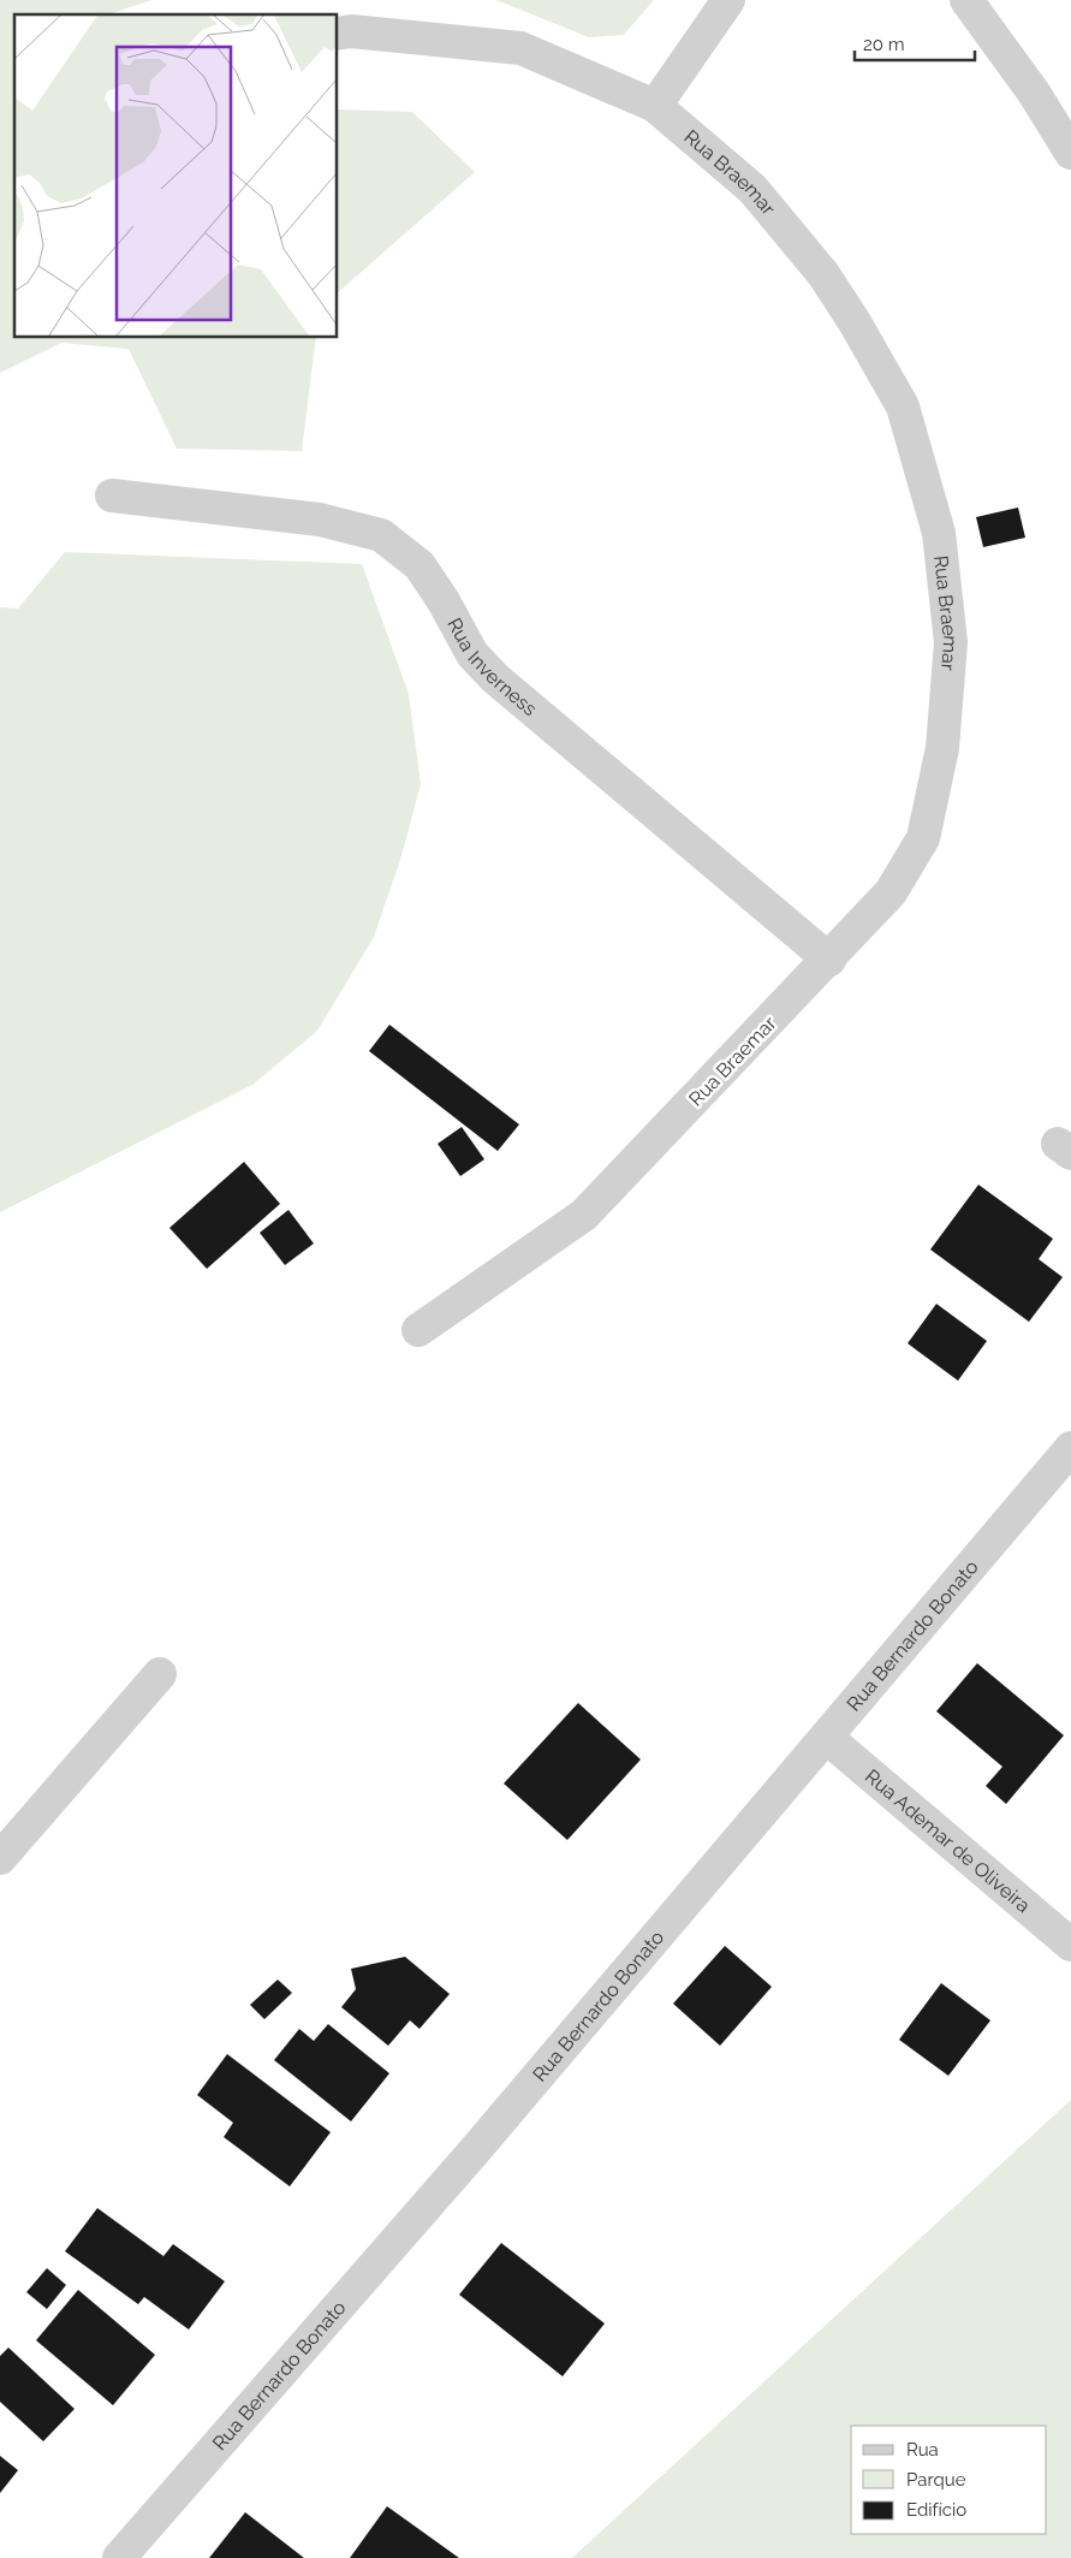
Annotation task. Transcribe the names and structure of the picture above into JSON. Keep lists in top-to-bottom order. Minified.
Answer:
{"streets":{"street":["Rua Braemar","Rua Inverness","Rua Bernardo Bonato","Rua Ademar de Oliveira"]},"crossings":[["Rua Braemar","Rua Inverness"],["Rua Bernardo Bonato","Rua Ademar de Oliveira"]],"legend":["Rua","Parque","Edifício"],"scale_bar":"20 m"}
